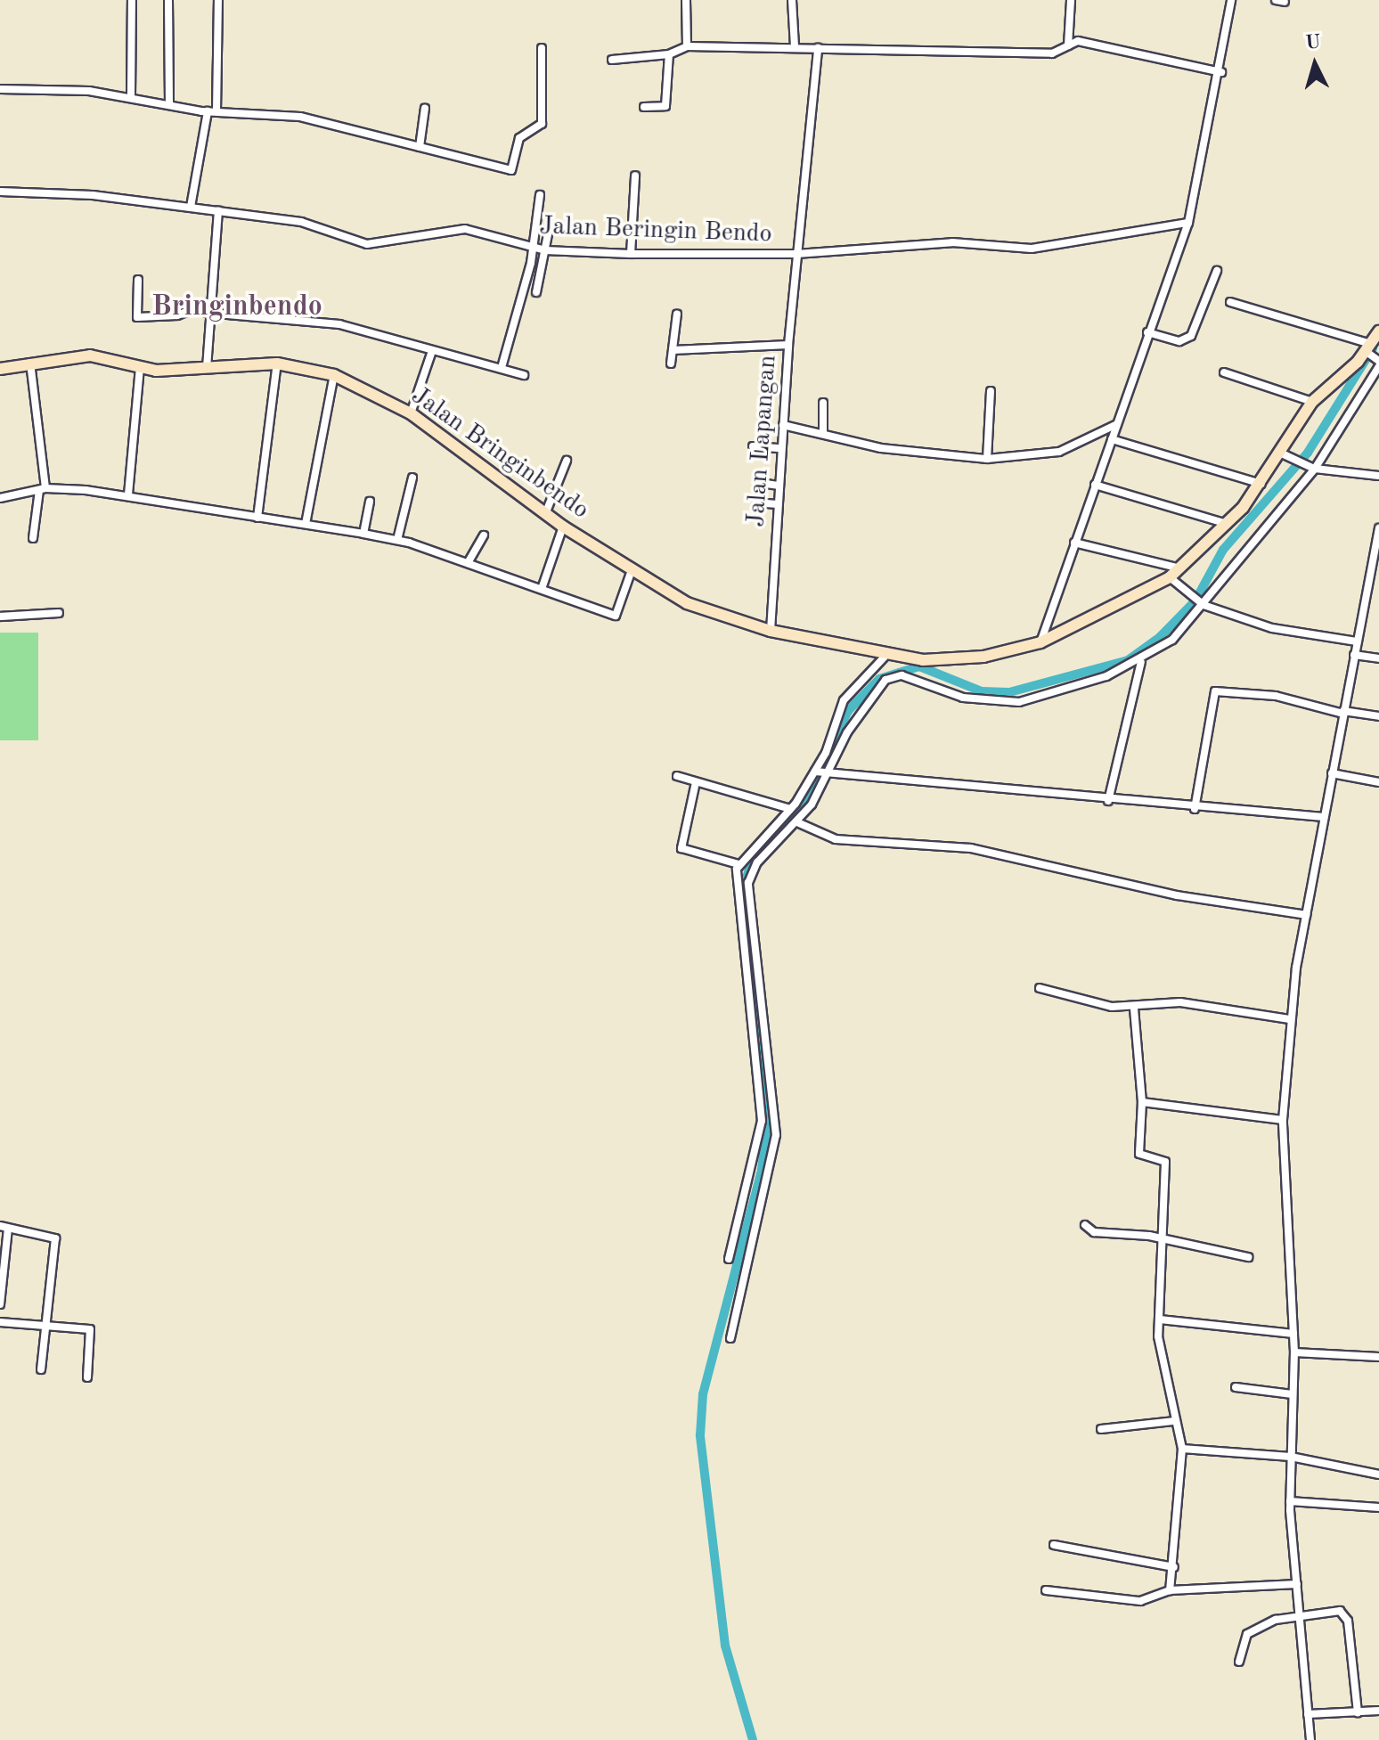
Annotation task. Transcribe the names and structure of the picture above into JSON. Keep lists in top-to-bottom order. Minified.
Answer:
{"streets":{"street":["Jalan Beringin Bendo","Jalan Lapangan","Jalan Bringinbendo"]},"crossings":[["Jalan Beringin Bendo","Jalan Lapangan"],["Jalan Lapangan","Jalan Bringinbendo"]],"districts":["Bringinbendo"],"north":"top"}
